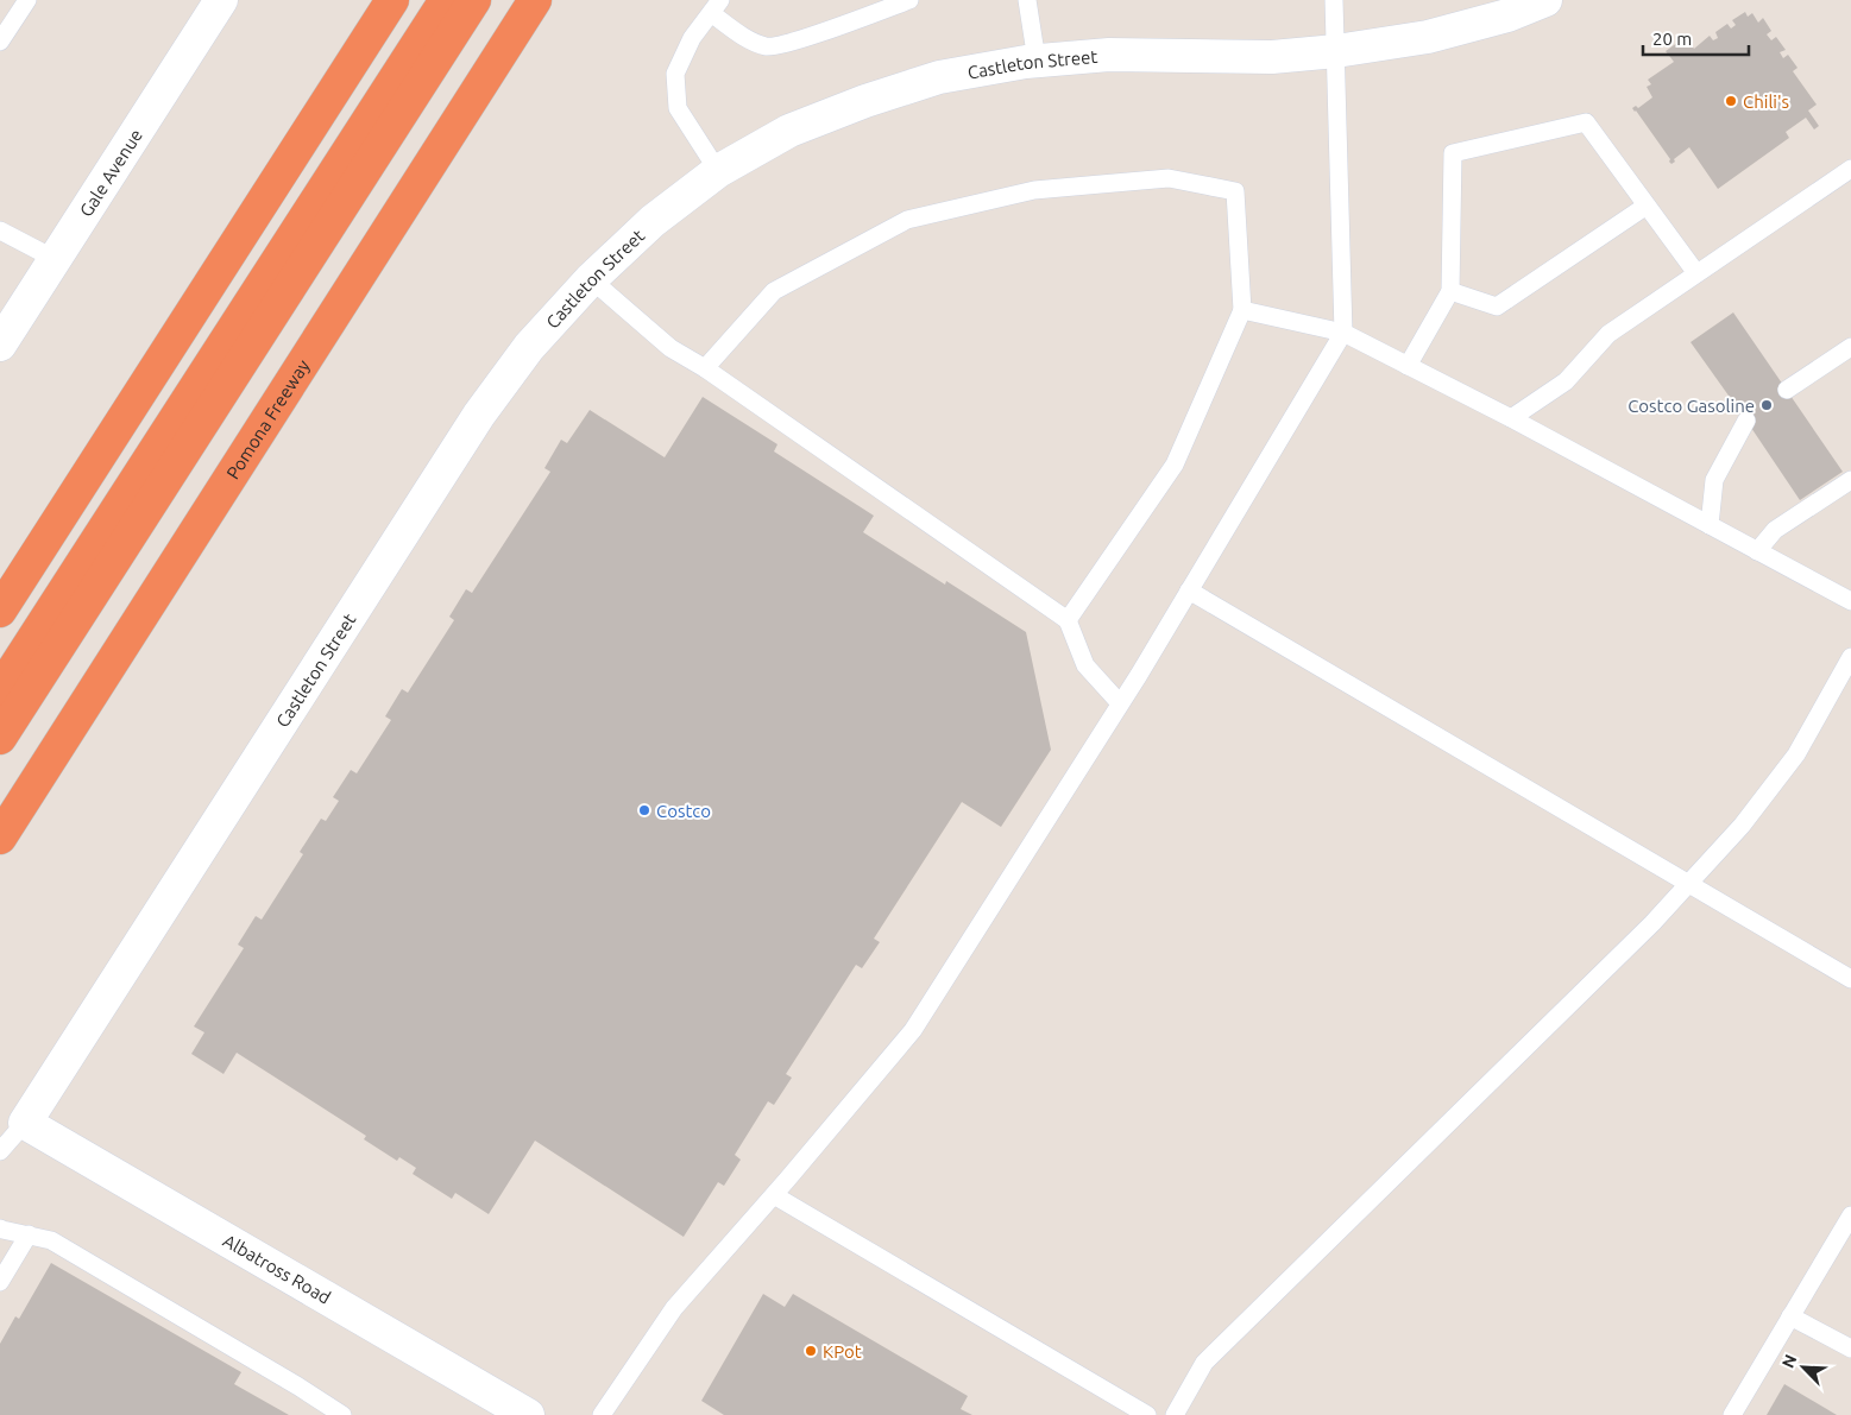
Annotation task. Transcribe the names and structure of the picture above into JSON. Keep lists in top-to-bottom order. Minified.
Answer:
{"streets":{"highway":["Pomona Freeway"],"street":["Castleton Street","Gale Avenue","Albatross Road"]},"crossings":[["Castleton Street","Albatross Road"]],"places":["Chili's","Costco Gasoline","Costco","KPot"],"scale_bar":"20 m","north":"top left"}
